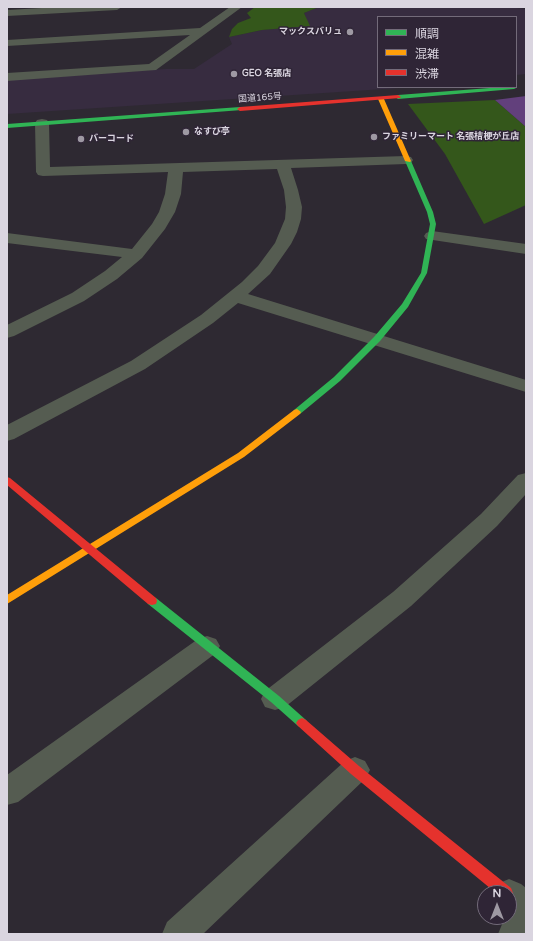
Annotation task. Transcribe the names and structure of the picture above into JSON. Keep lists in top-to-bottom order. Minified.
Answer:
{"streets":{"main road":["国道165号"]},"places":["マックスバリュ","GEO 名張店","なすび亭","ファミリーマート 名張桔梗が丘店","バーコード"],"legend":["順調","混雑","渋滞"],"north":"top"}
